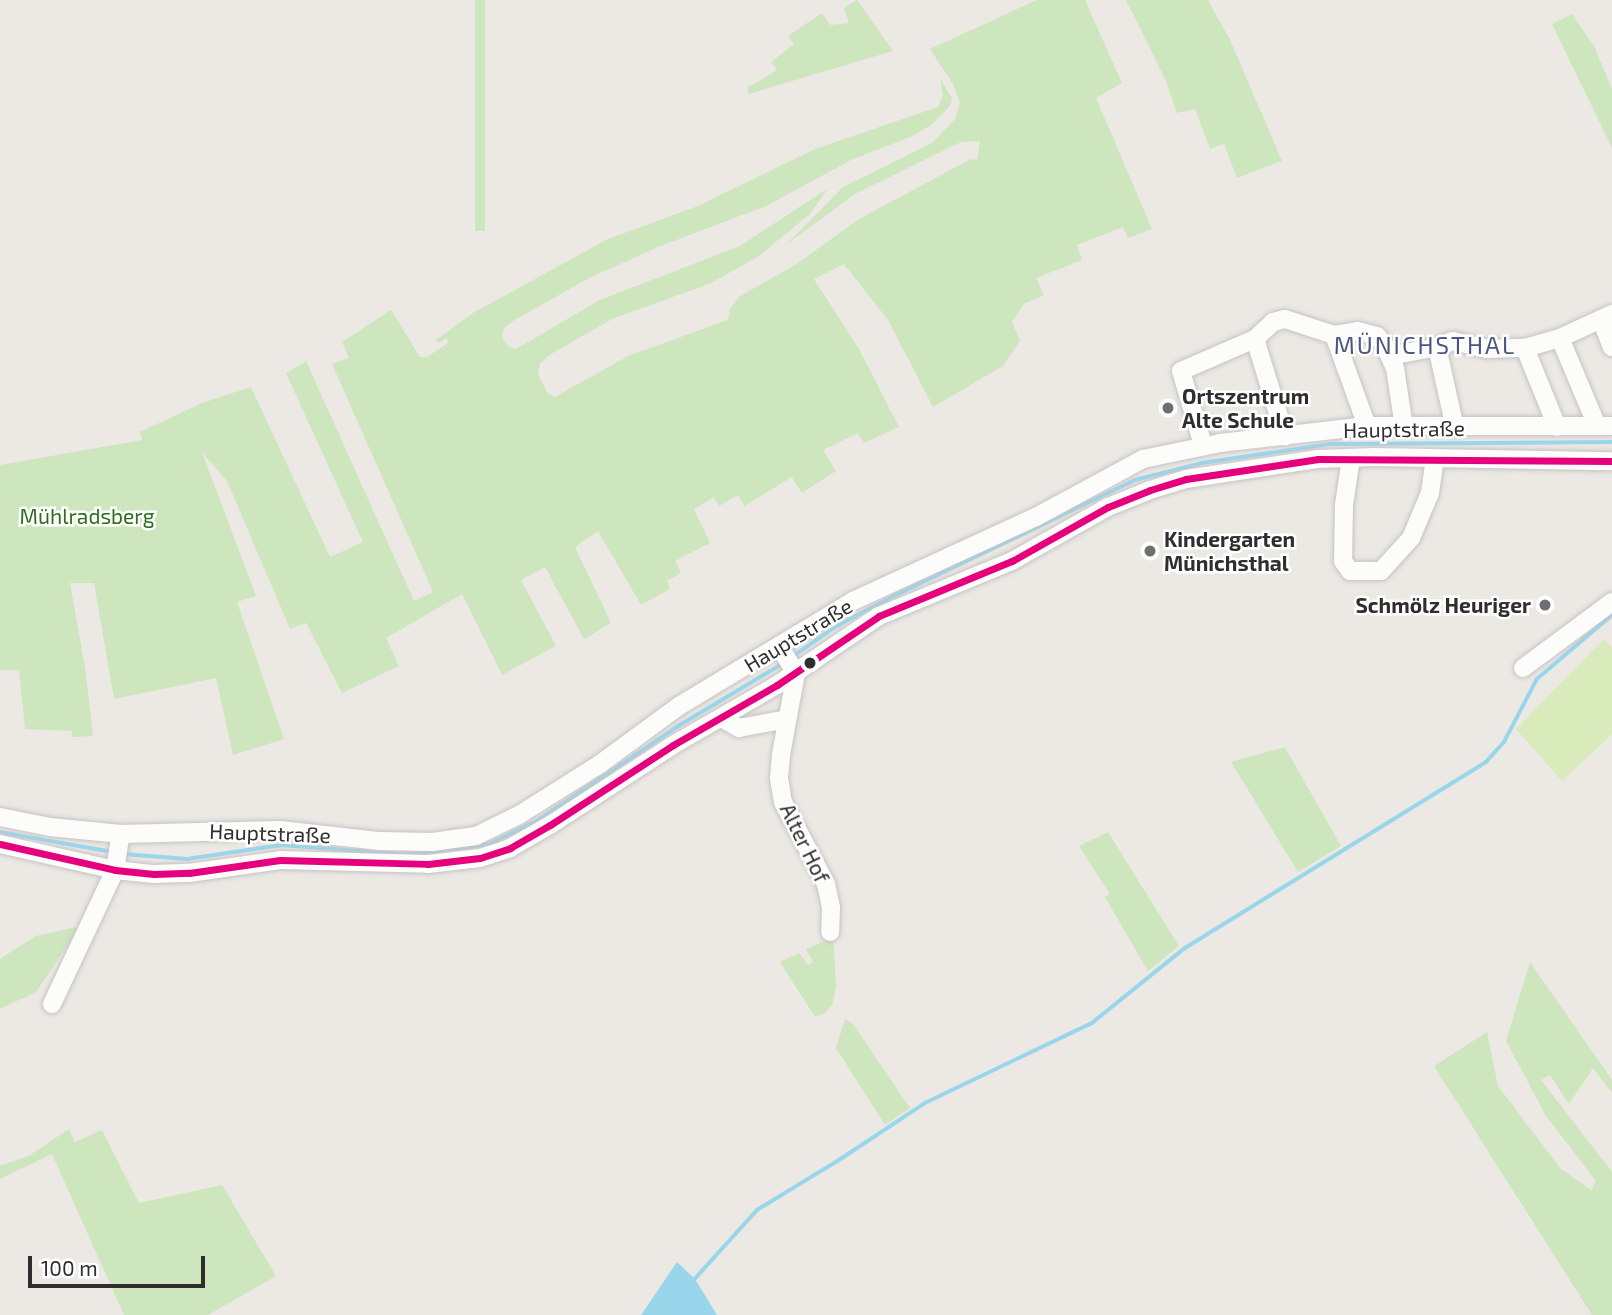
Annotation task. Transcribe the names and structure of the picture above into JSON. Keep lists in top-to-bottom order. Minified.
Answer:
{"streets":{"street":["Hauptstraße","Alter Hof"]},"crossings":[["Hauptstraße","Alter Hof"]],"districts":["MÜNICHSTHAL"],"parks":["Mühlradsberg"],"places":["Ortszentrum Alte Schule","Kindergarten Münichsthal","Schmölz Heuriger"],"scale_bar":"100 m"}
